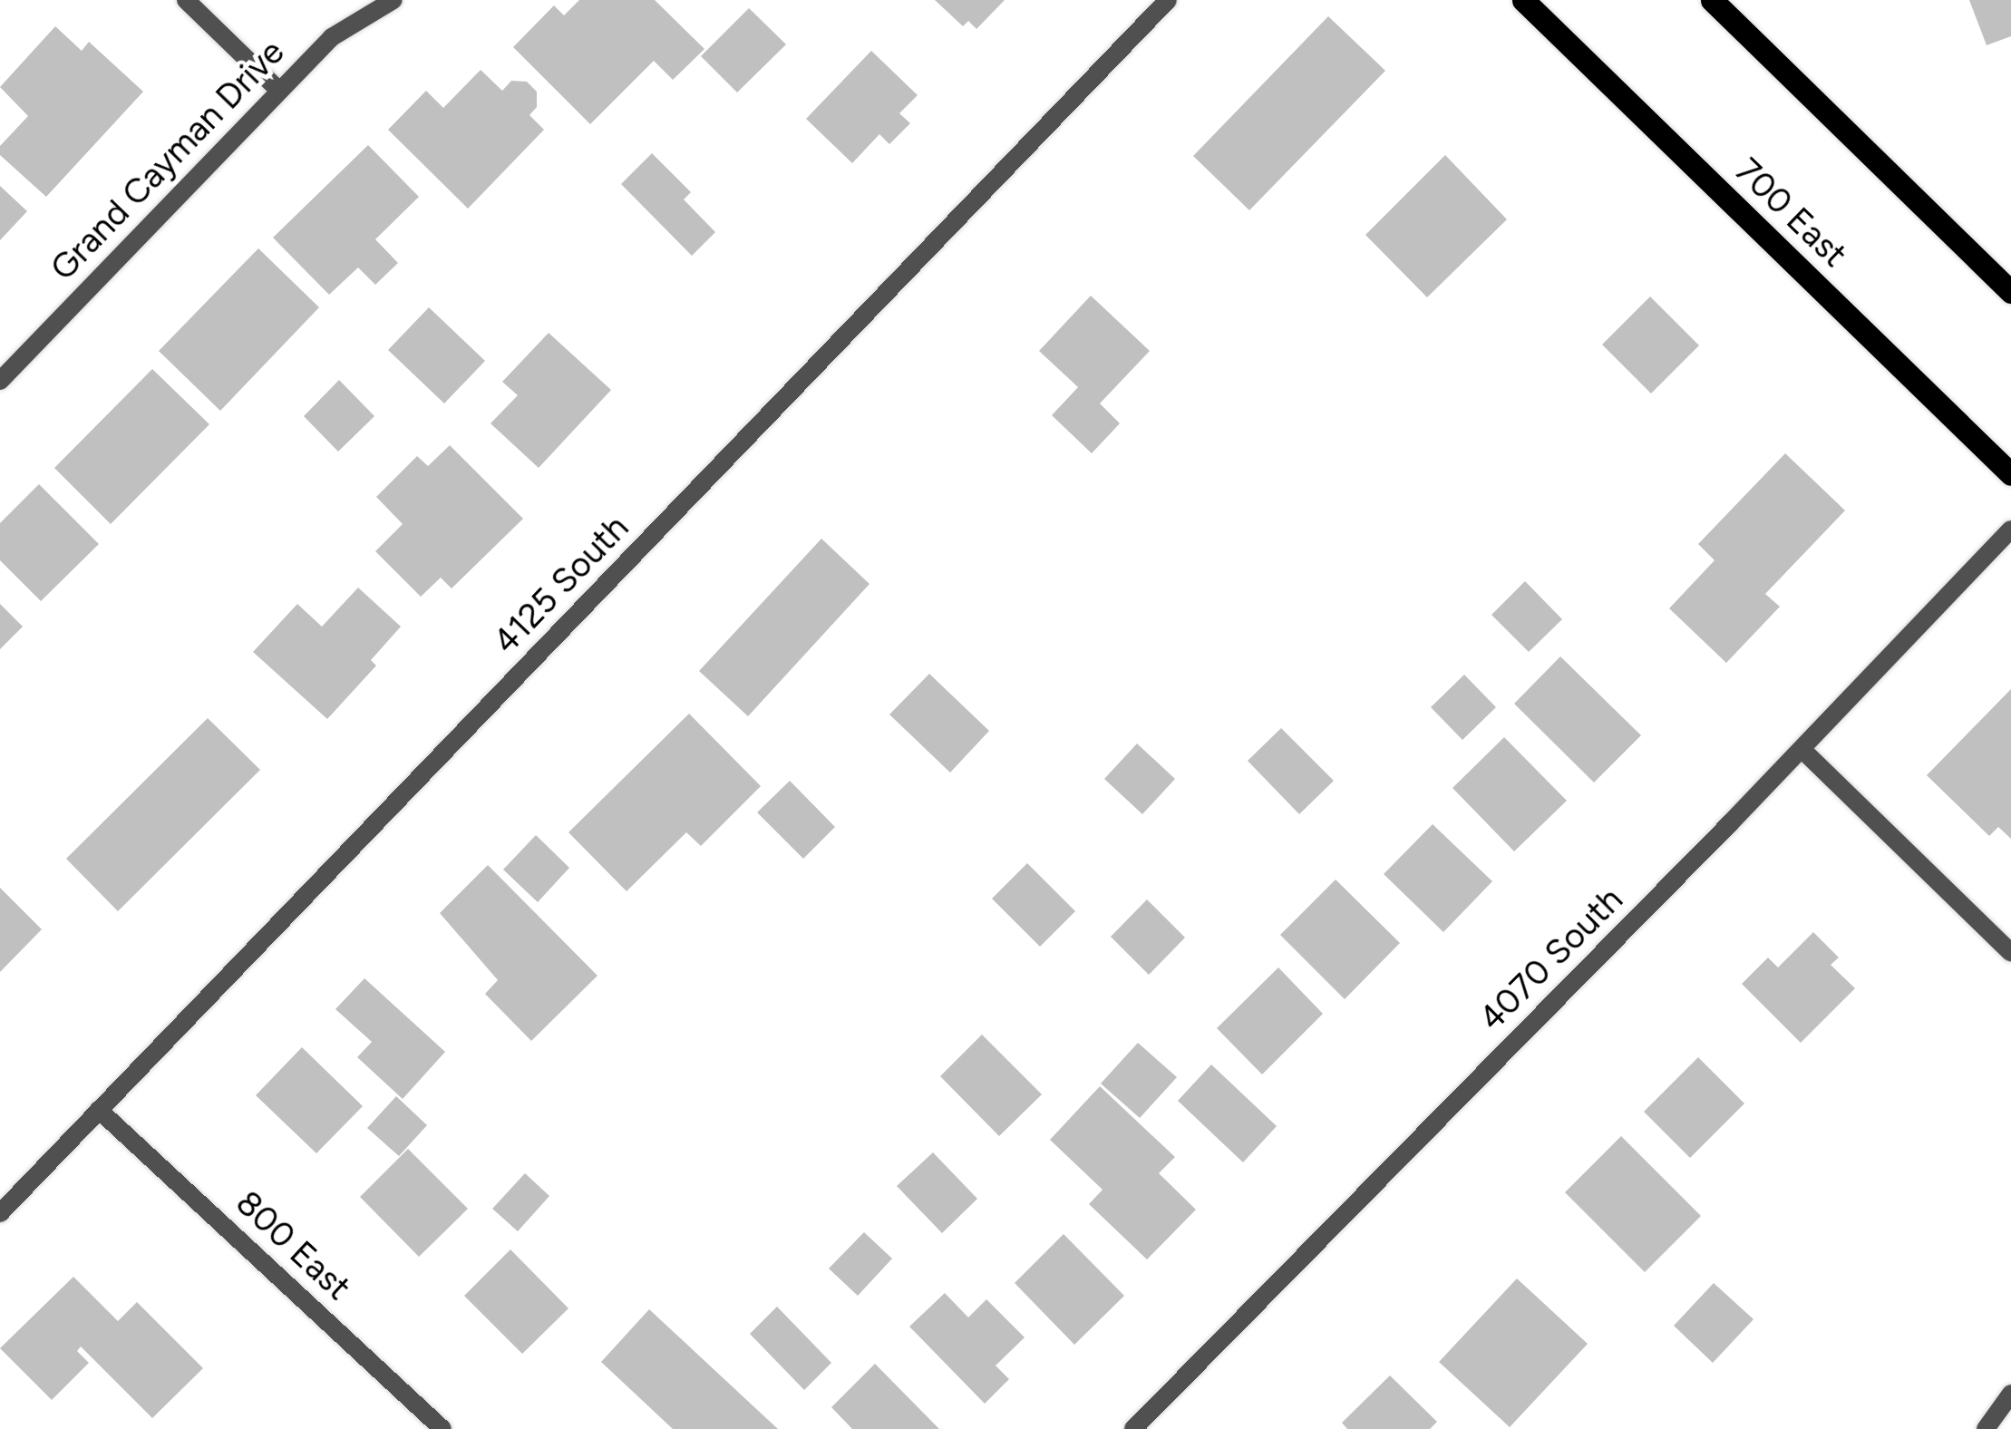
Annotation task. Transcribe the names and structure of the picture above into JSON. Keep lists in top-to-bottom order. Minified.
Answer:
{"streets":{"main road":["700 East"],"street":["Grand Cayman Drive","4125 South","4070 South","800 East"]},"crossings":[["4125 South","800 East"]]}
